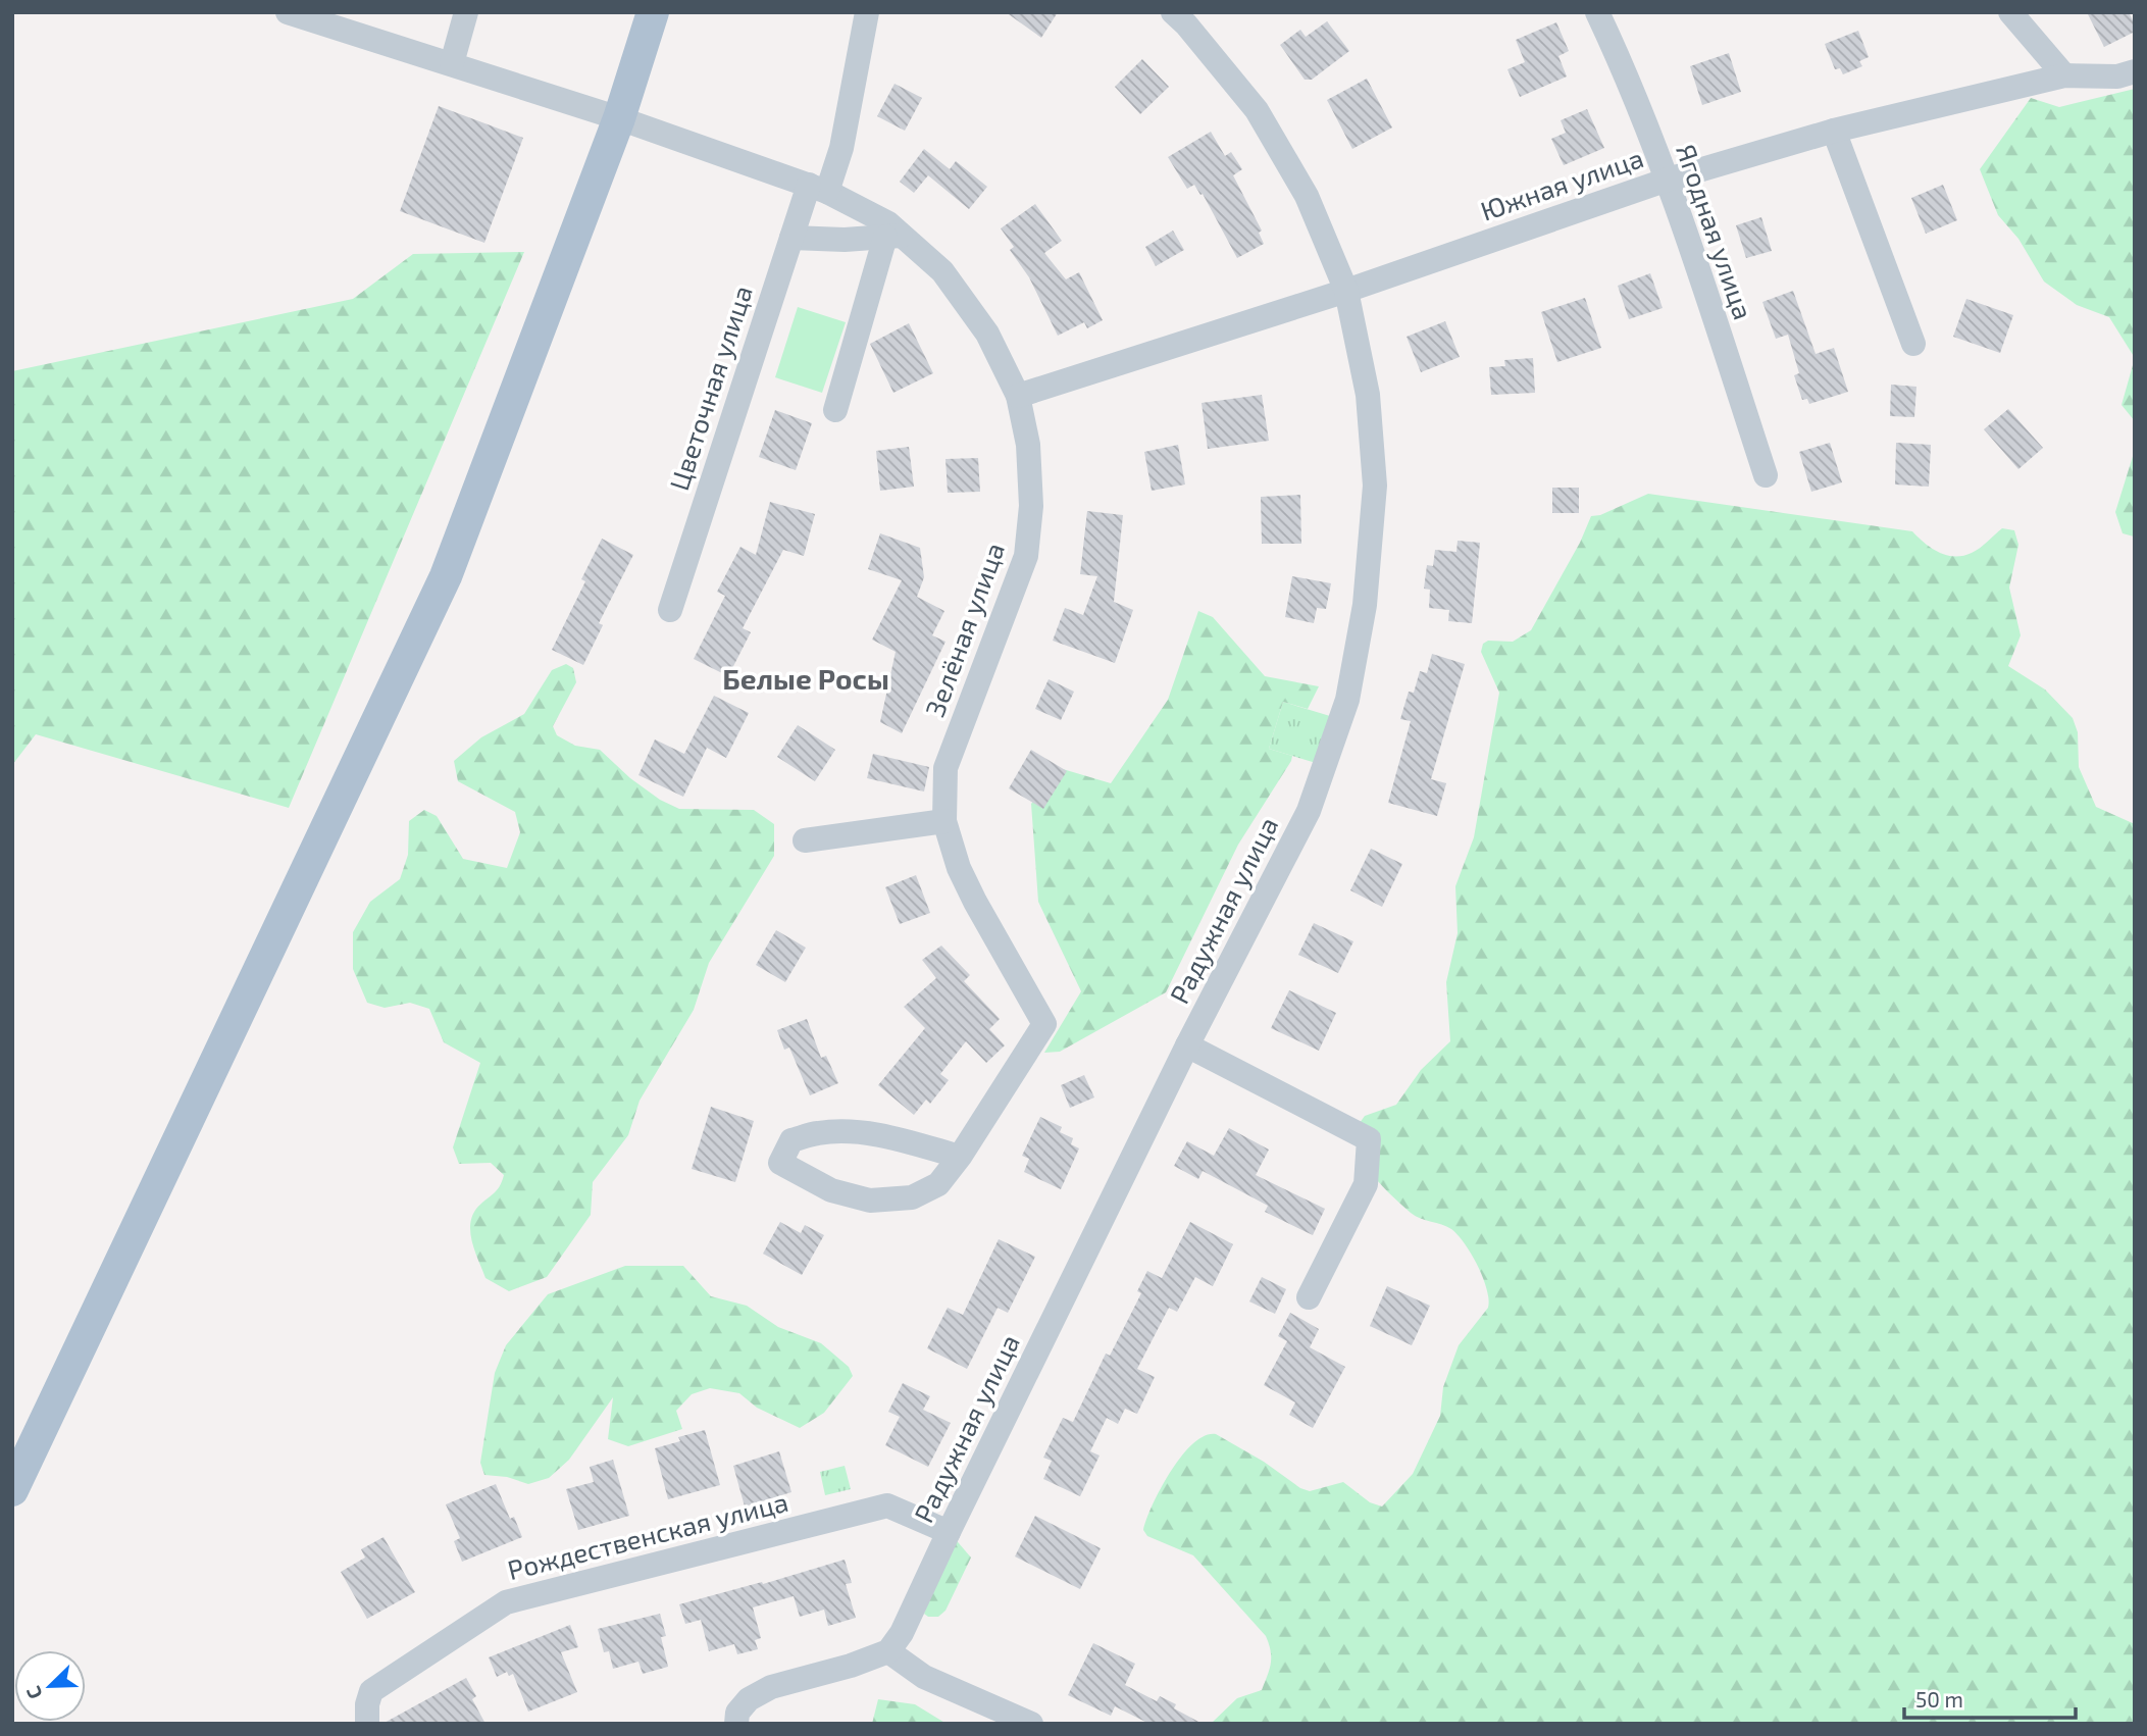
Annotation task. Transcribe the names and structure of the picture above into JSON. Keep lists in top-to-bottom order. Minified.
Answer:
{"streets":{"street":["Южная улица","Ягодная улица","Цветочная улица","Зелёная улица","Радужная улица","Рождественская улица"]},"crossings":[["Южная улица","Ягодная улица"],["Южная улица","Зелёная улица"],["Южная улица","Радужная улица"],["Цветочная улица","Зелёная улица"],["Радужная улица","Рождественская улица"]],"districts":["Белые Росы"],"scale_bar":"50 m","north":"bottom left"}
